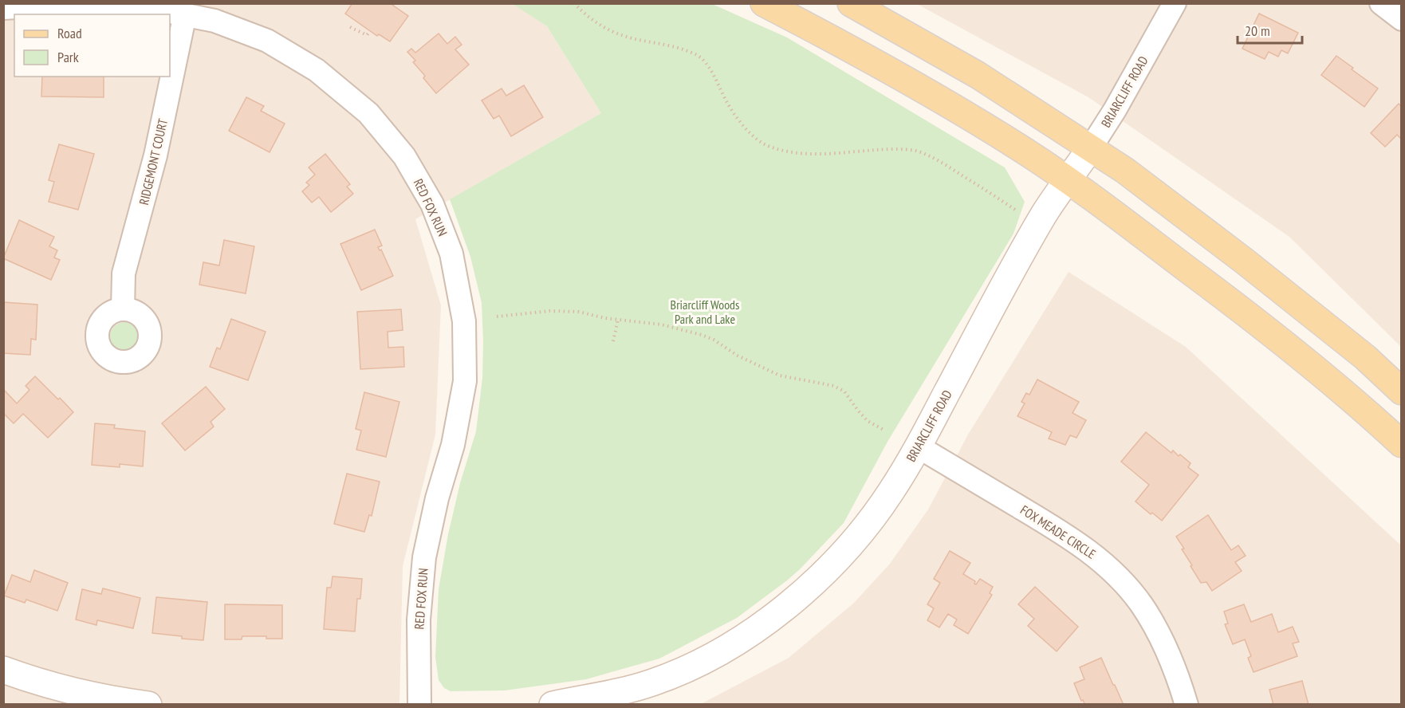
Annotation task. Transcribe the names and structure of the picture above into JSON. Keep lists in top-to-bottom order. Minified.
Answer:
{"streets":{"street":["BRIARCLIFF ROAD","RIDGEMONT COURT","RED FOX RUN","FOX MEADE CIRCLE"]},"crossings":[["BRIARCLIFF ROAD","FOX MEADE CIRCLE"],["RIDGEMONT COURT","RED FOX RUN"]],"parks":["Briarcliff Woods Park and Lake"],"legend":["Road","Park"],"scale_bar":"20 m"}
